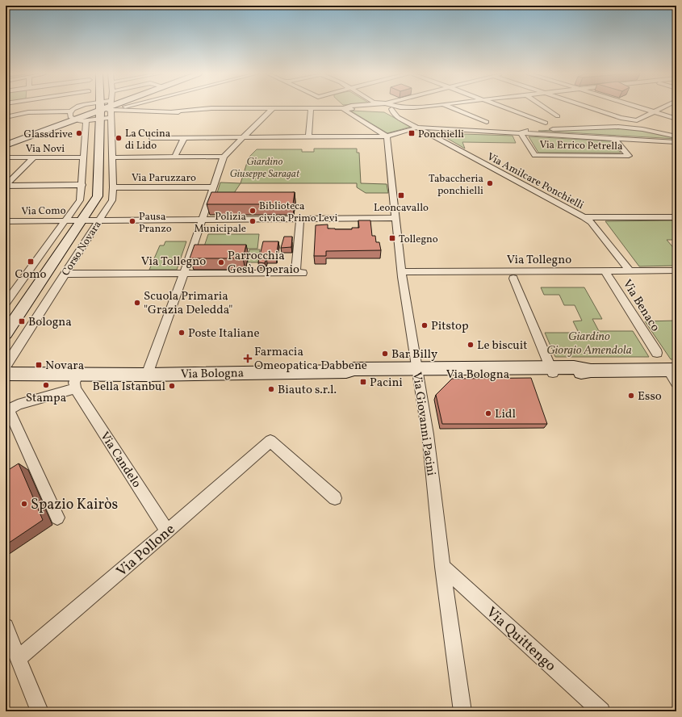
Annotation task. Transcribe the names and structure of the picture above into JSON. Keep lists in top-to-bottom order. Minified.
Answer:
{"streets":{"main road":["Corso Novara","Via Bologna"],"street":["Via Errico Petrella","Via Novi","Via Paruzzaro","Via Amilcare Ponchielli","Via Como","Via Tollegno","Via Benaco","Via Giovanni Pacini","Via Candelo","Via Pollone","Via Quittengo"]},"crossings":[["Via Errico Petrella","Via Amilcare Ponchielli"],["Via Paruzzaro","Corso Novara"],["Via Amilcare Ponchielli","Via Tollegno"],["Via Como","Corso Novara"],["Via Como","Via Tollegno"],["Via Como","Via Giovanni Pacini"],["Corso Novara","Via Tollegno"],["Via Tollegno","Via Benaco"],["Via Tollegno","Via Giovanni Pacini"],["Via Bologna","Via Giovanni Pacini"],["Via Bologna","Via Candelo"],["Via Giovanni Pacini","Via Quittengo"],["Via Candelo","Via Pollone"]],"parks":["Giardino Giuseppe Saragat","Giardino Giorgio Amendola"],"places":{"other":["Glassdrive","La Cucina di Lido","Tabaccheria ponchielli","Biblioteca civica Primo Levi","Pausa Pranzo","Polizia Municipale","Parrocchia Gesù Operaio","Scuola Primaria \"Grazia Deledda\"","Pitstop","Poste Italiane","Le biscuit","Bar Billy","Stampa","Bella Istanbul","Biauto s.r.l.","Esso","Lidl","Spazio Kairòs"],"transit":["Ponchielli","Leoncavallo","Tollegno","Como","Bologna","Novara","Pacini"],"health":["Farmacia Omeopatica Dabbene"]}}
